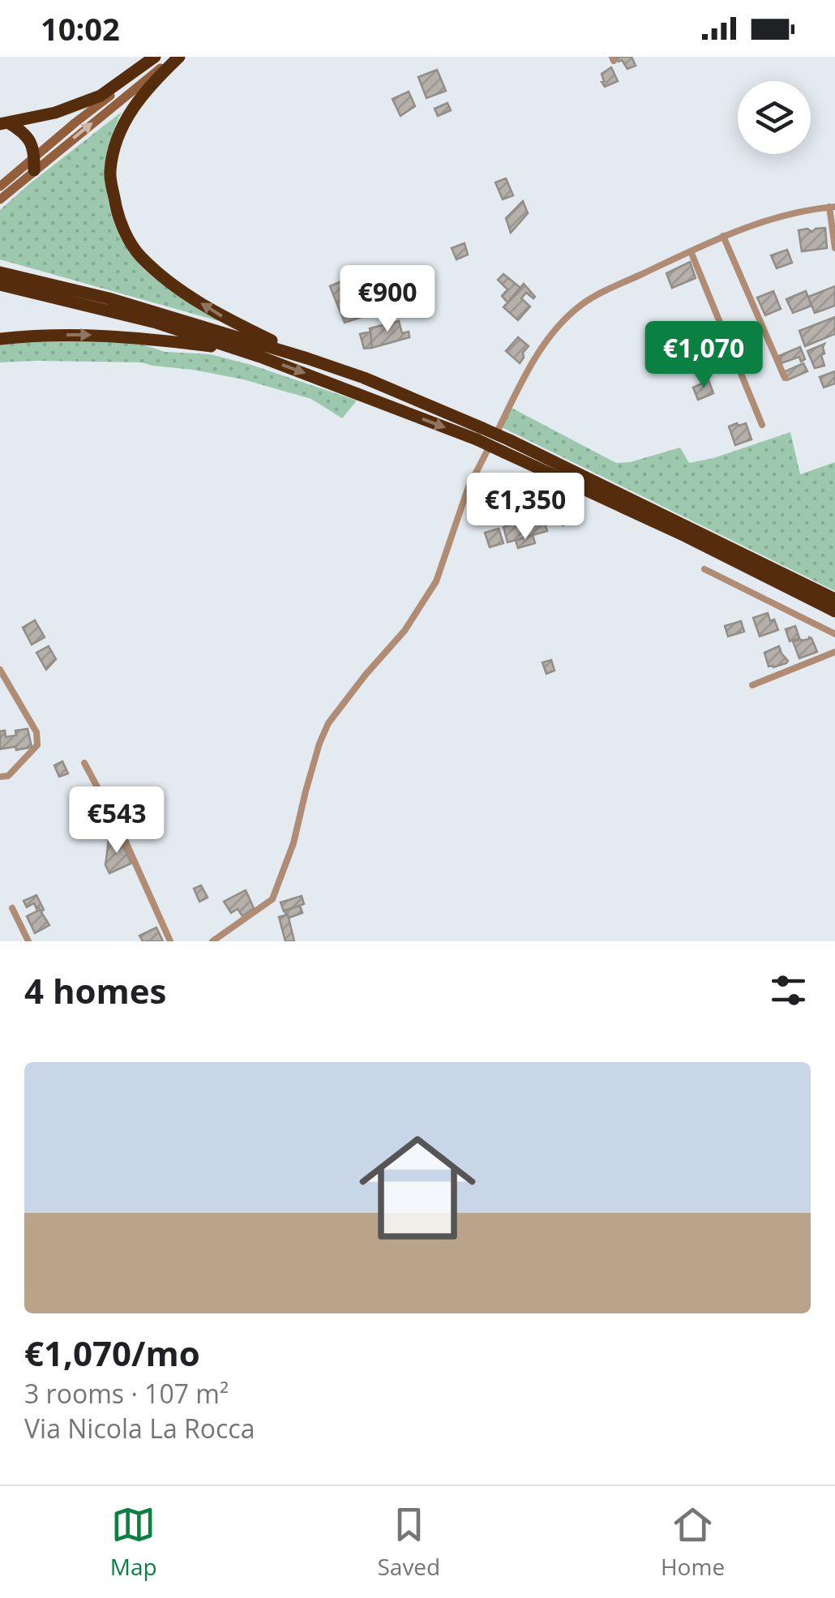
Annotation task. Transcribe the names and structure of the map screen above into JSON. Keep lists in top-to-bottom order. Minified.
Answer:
{"page":{"status":"10:02","price":["€900","€1,070","€1,350","€543"],"heading":"4 homes","list":[{"name":"€1,070/mo","note":"3 rooms · 107 m² · Via Nicola La Rocca"}],"tabs":["Map","Saved","Home"]}}
